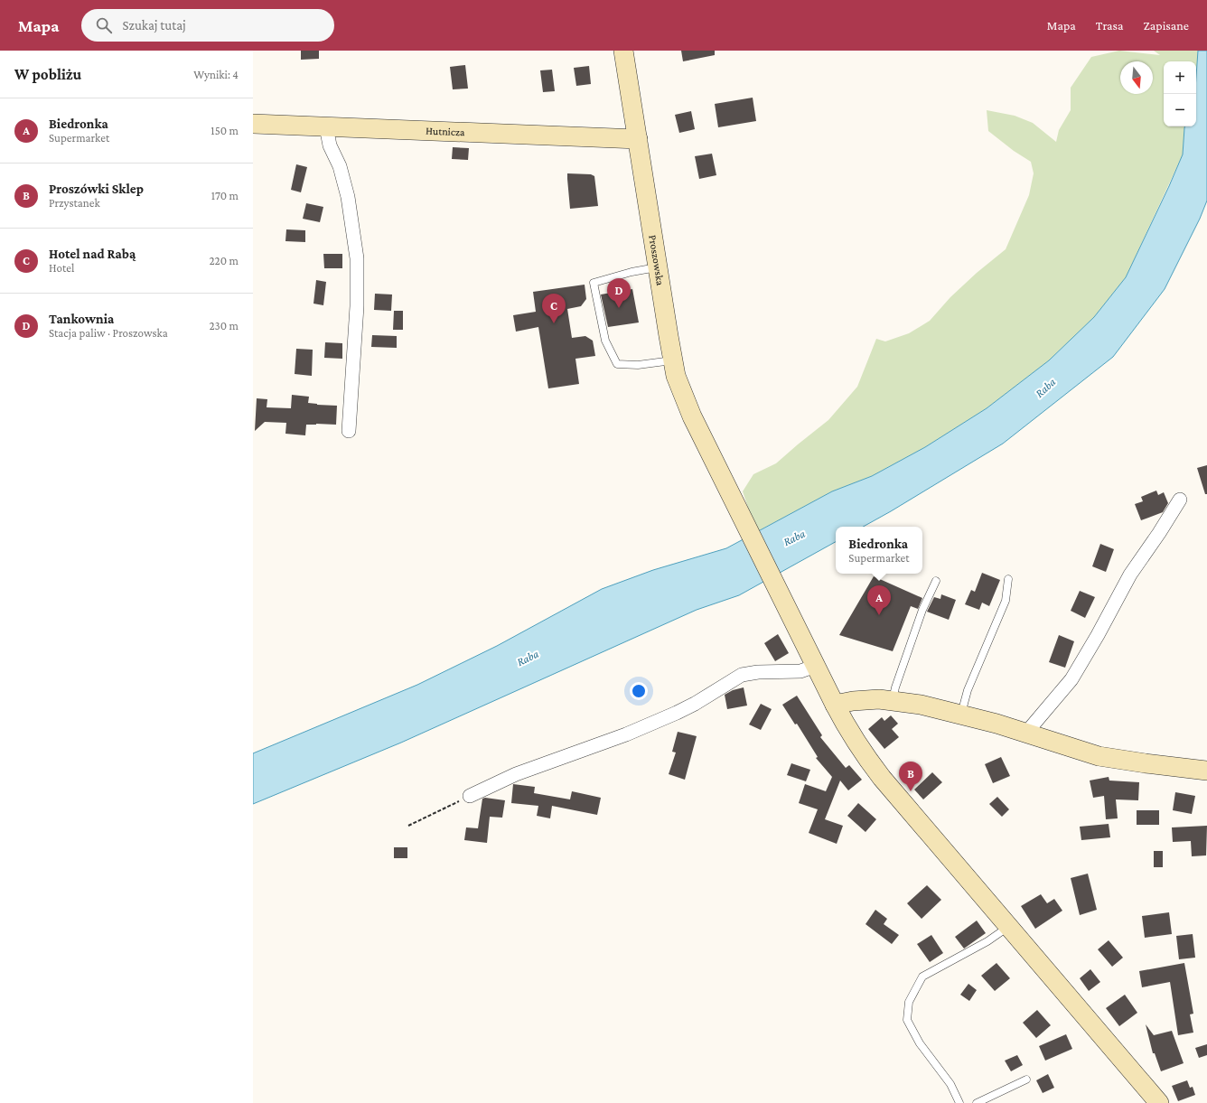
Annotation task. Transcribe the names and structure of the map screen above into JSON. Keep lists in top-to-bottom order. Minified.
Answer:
{"streets":{"main road":["Hutnicza","Proszowska"]},"crossings":[["Hutnicza","Proszowska"]],"water":["Raba"],"north":"bottom","page":{"header":"Mapa","search":"Szukaj tutaj","nav":["Mapa","Trasa","Zapisane"],"heading":["W pobliżu","Wyniki: 4"],"map_buttons":["+","−"],"list":[{"mark":"A","name":"Biedronka","note":"Supermarket","value":"150 m"},{"mark":"B","name":"Proszówki Sklep","note":"Przystanek","value":"170 m"},{"mark":"C","name":"Hotel nad Rabą","note":"Hotel","value":"220 m"},{"mark":"D","name":"Tankownia","note":"Stacja paliw · Proszowska","value":"230 m"}],"pins":["D","C","A","B"],"popup":["Biedronka","Supermarket"]}}
